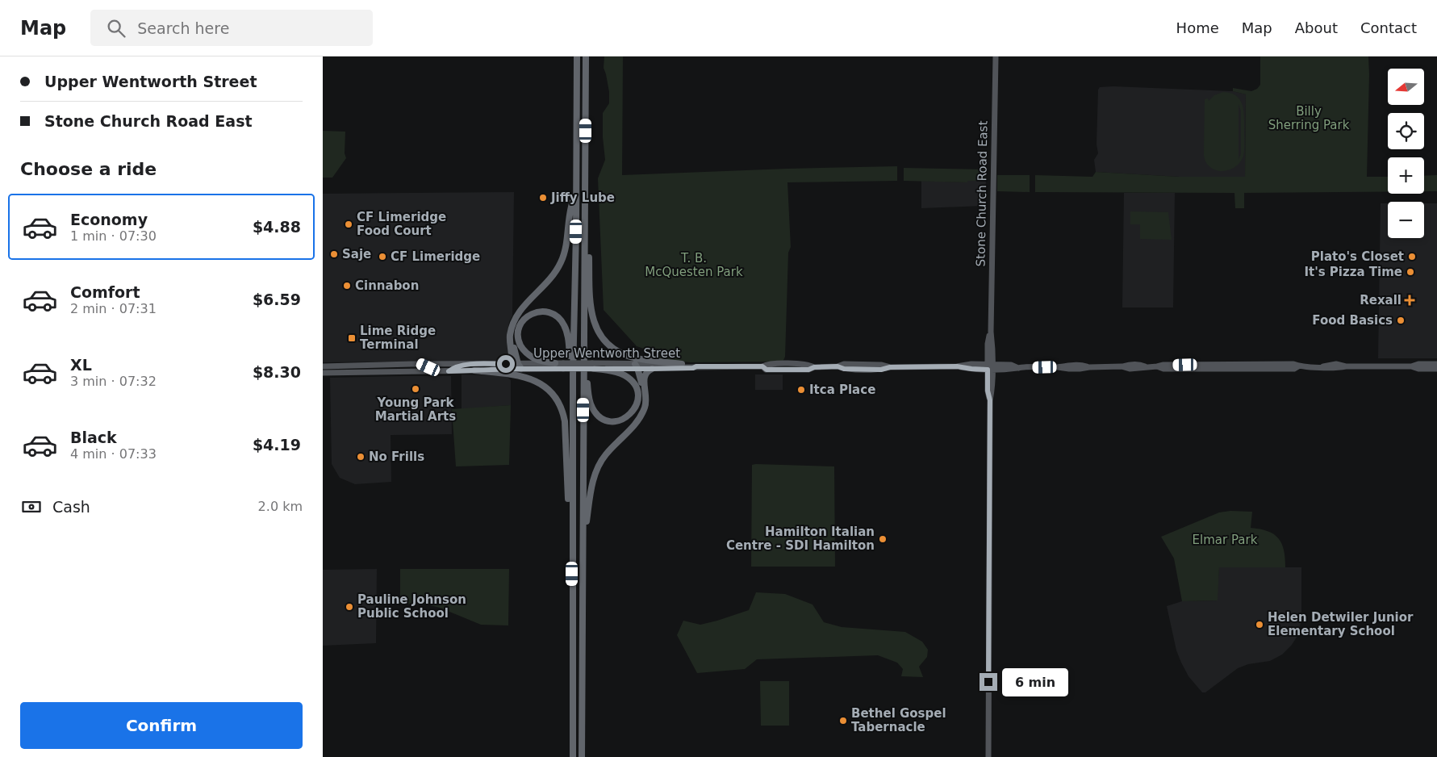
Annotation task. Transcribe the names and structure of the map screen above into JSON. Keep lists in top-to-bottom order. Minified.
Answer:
{"streets":{"main road":["Stone Church Road East","Upper Wentworth Street"]},"crossings":[["Stone Church Road East","Upper Wentworth Street"]],"parks":["Billy Sherring Park","T. B. McQuesten Park","Elmar Park"],"places":{"other":["Jiffy Lube","CF Limeridge Food Court","Saje","CF Limeridge","Plato's Closet","It's Pizza Time","Cinnabon","Food Basics","Young Park Martial Arts","Itca Place","No Frills","Hamilton Italian Centre - SDI Hamilton","Pauline Johnson Public School","Helen Detwiler Junior Elementary School","Bethel Gospel Tabernacle"],"health":["Rexall"],"transit":["Lime Ridge Terminal"]},"north":"left","page":{"header":"Map","search":"Search here","nav":["Home","Map","About","Contact"],"banner":["Upper Wentworth Street","Stone Church Road East"],"map_buttons":["+","−"],"heading":"Choose a ride","list":[{"name":"Economy","note":"1 min · 07:30","value":"$4.88"},{"name":"Comfort","note":"2 min · 07:31","value":"$6.59"},{"name":"XL","note":"3 min · 07:32","value":"$8.30"},{"name":"Black","note":"4 min · 07:33","value":"$4.19"}],"pay":["Cash","2.0 km"],"bubble":"6 min","buttons":"Confirm"}}
